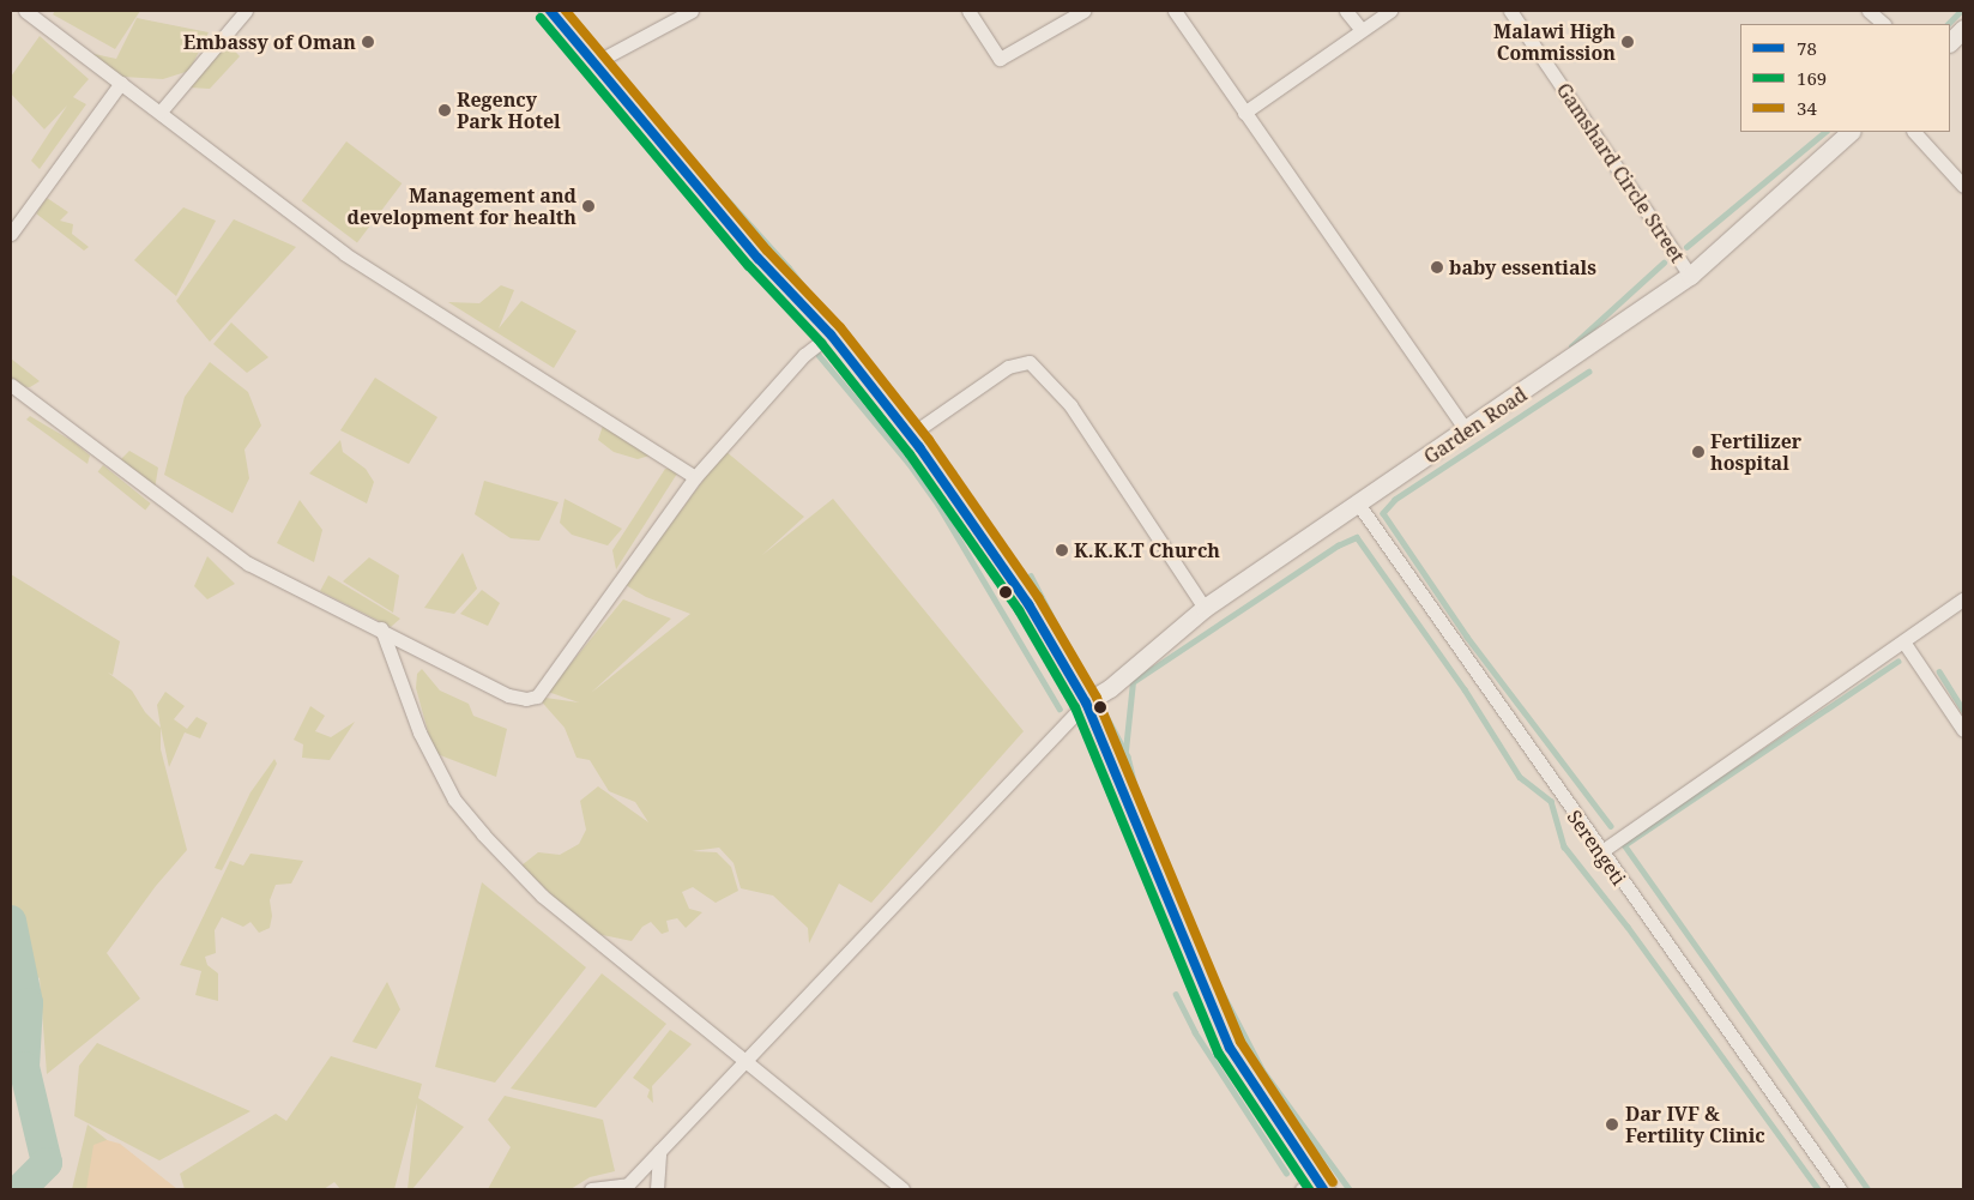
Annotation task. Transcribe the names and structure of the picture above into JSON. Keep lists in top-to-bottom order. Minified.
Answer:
{"streets":{"street":["Gamshard Circle Street","Garden Road","Serengeti"]},"crossings":[["Gamshard Circle Street","Garden Road"],["Garden Road","Serengeti"]],"places":["Embassy of Oman","Malawi High Commission","Regency Park Hotel","Management and development for health","baby essentials","Fertilizer hospital","K.K.K.T Church","Dar IVF & Fertility Clinic"],"lines":["transit line 78","transit line 34","transit line 169"],"legend":["78","169","34"]}
